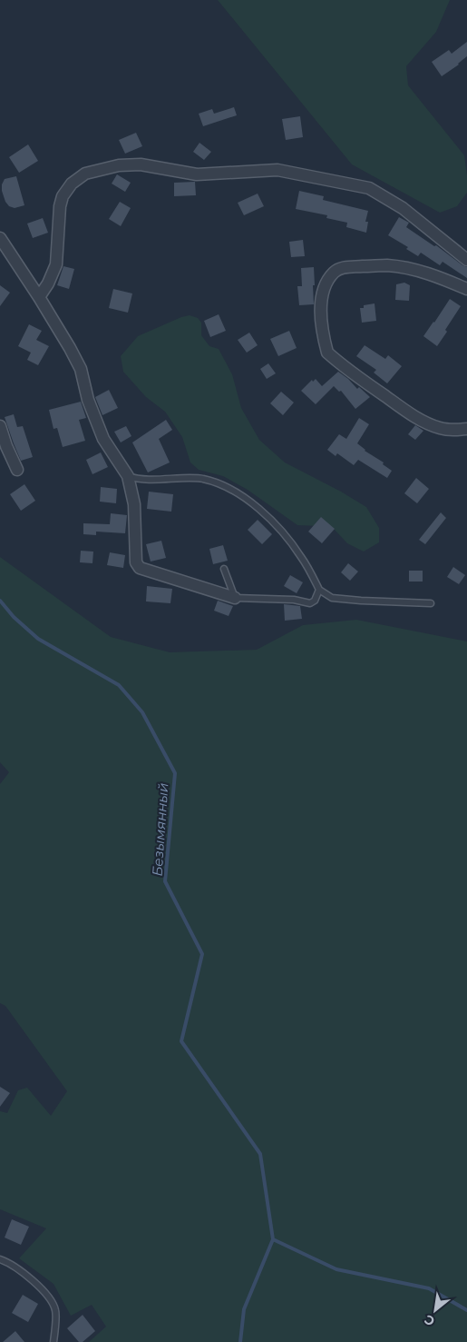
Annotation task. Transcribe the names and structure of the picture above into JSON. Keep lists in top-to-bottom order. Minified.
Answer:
{"water":["Безымянный"],"north":"bottom left"}
